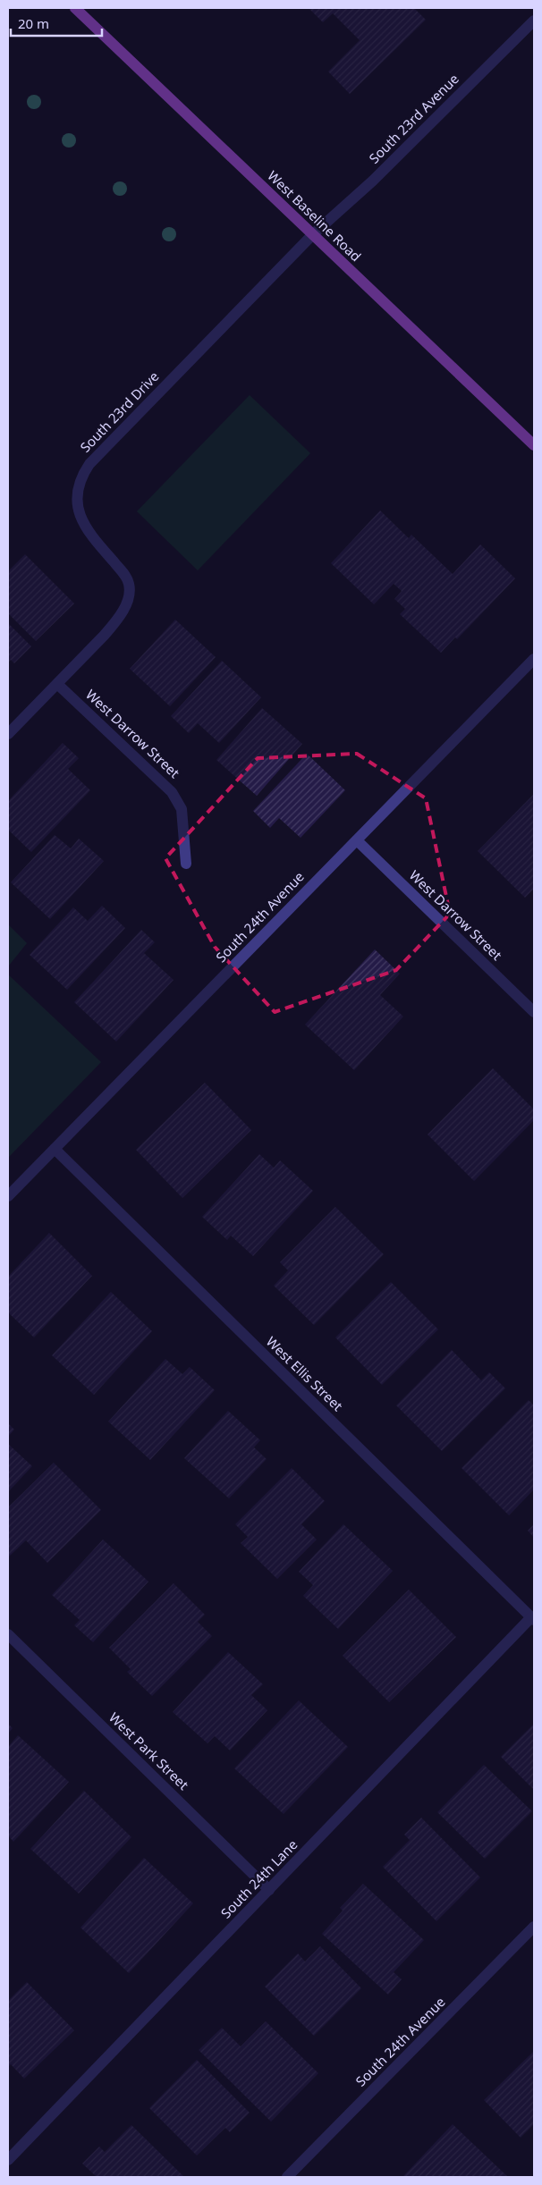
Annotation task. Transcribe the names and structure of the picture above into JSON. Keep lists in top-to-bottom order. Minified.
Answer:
{"streets":{"main road":["West Baseline Road"],"street":["South 23rd Avenue","South 23rd Drive","West Darrow Street","South 24th Avenue","West Ellis Street","West Park Street","South 24th Lane"]},"crossings":[["South 23rd Avenue","West Baseline Road"],["South 23rd Avenue","South 23rd Drive"],["West Baseline Road","South 23rd Drive"],["South 23rd Drive","West Darrow Street"],["West Darrow Street","South 24th Avenue"],["South 24th Avenue","West Ellis Street"],["West Ellis Street","South 24th Lane"],["West Park Street","South 24th Lane"]],"scale_bar":"20 m"}
